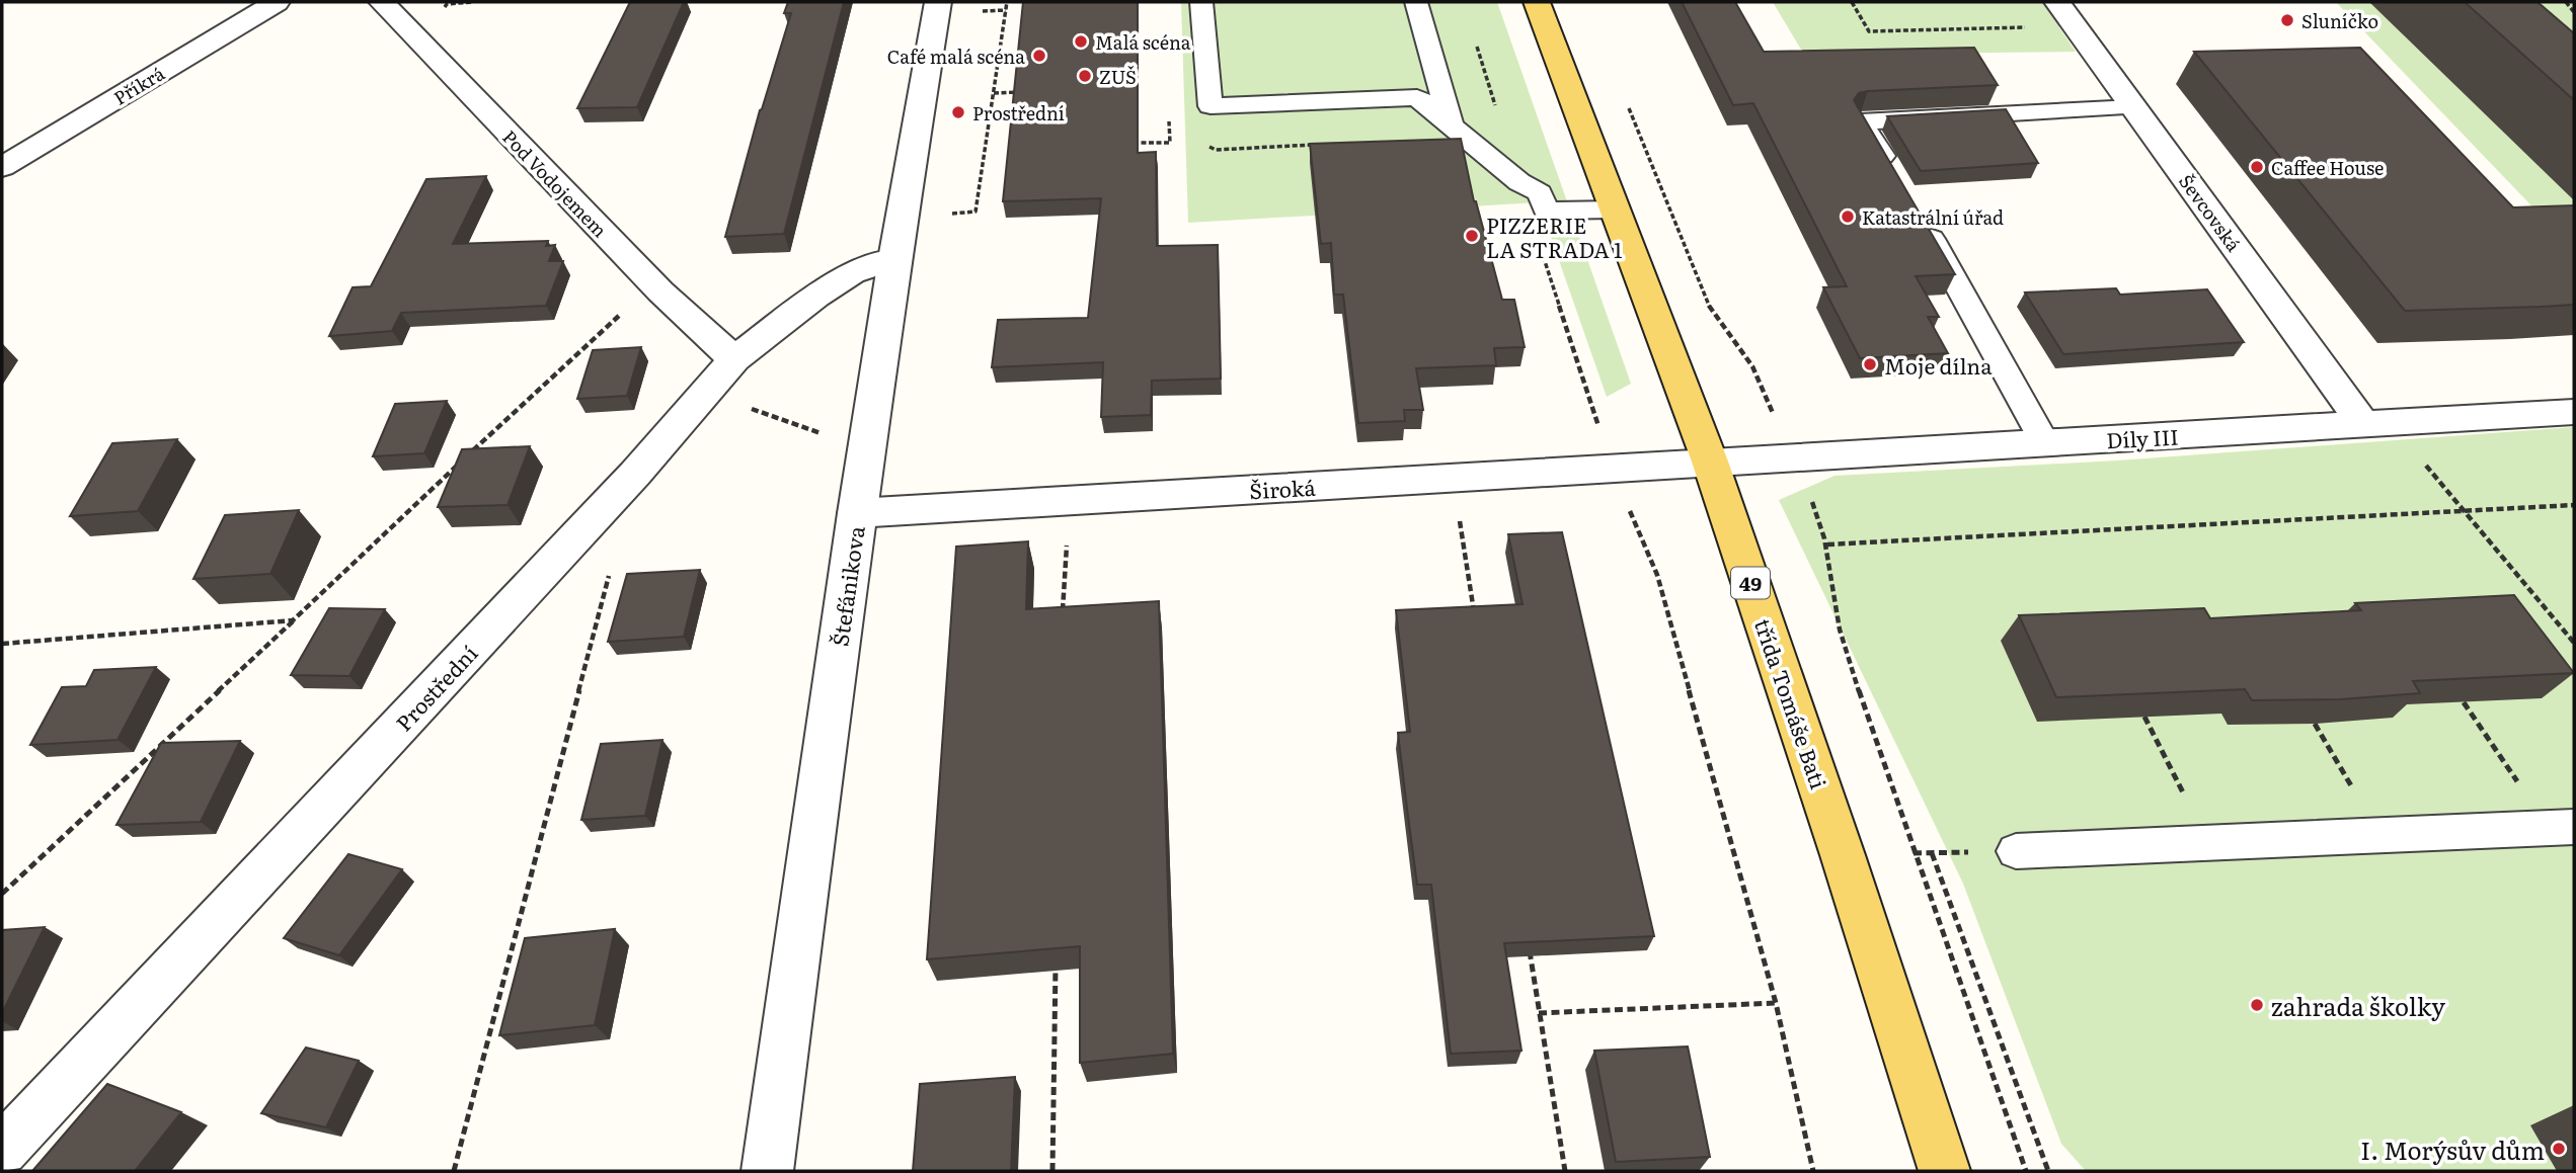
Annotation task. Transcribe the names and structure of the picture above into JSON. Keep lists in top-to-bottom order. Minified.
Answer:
{"streets":{"main road":["49","třída Tomáše Bati"],"street":["Příkrá","Pod Vodojemem","Ševcovská","Díly III","Široká","Štefánikova","Prostřední"]},"crossings":[["Pod Vodojemem","Prostřední"],["Ševcovská","Díly III"],["Díly III","Široká"],["Díly III","třída Tomáše Bati"],["Široká","Štefánikova"],["Široká","třída Tomáše Bati"],["Štefánikova","Prostřední"]],"places":["Sluníčko","Malá scéna","Café malá scéna","ZUŠ","Prostřední","Caffee House","Katastrální úřad","PIZZERIE LA STRADA 1","Moje dílna","zahrada školky","I. Morýsův dům"]}
